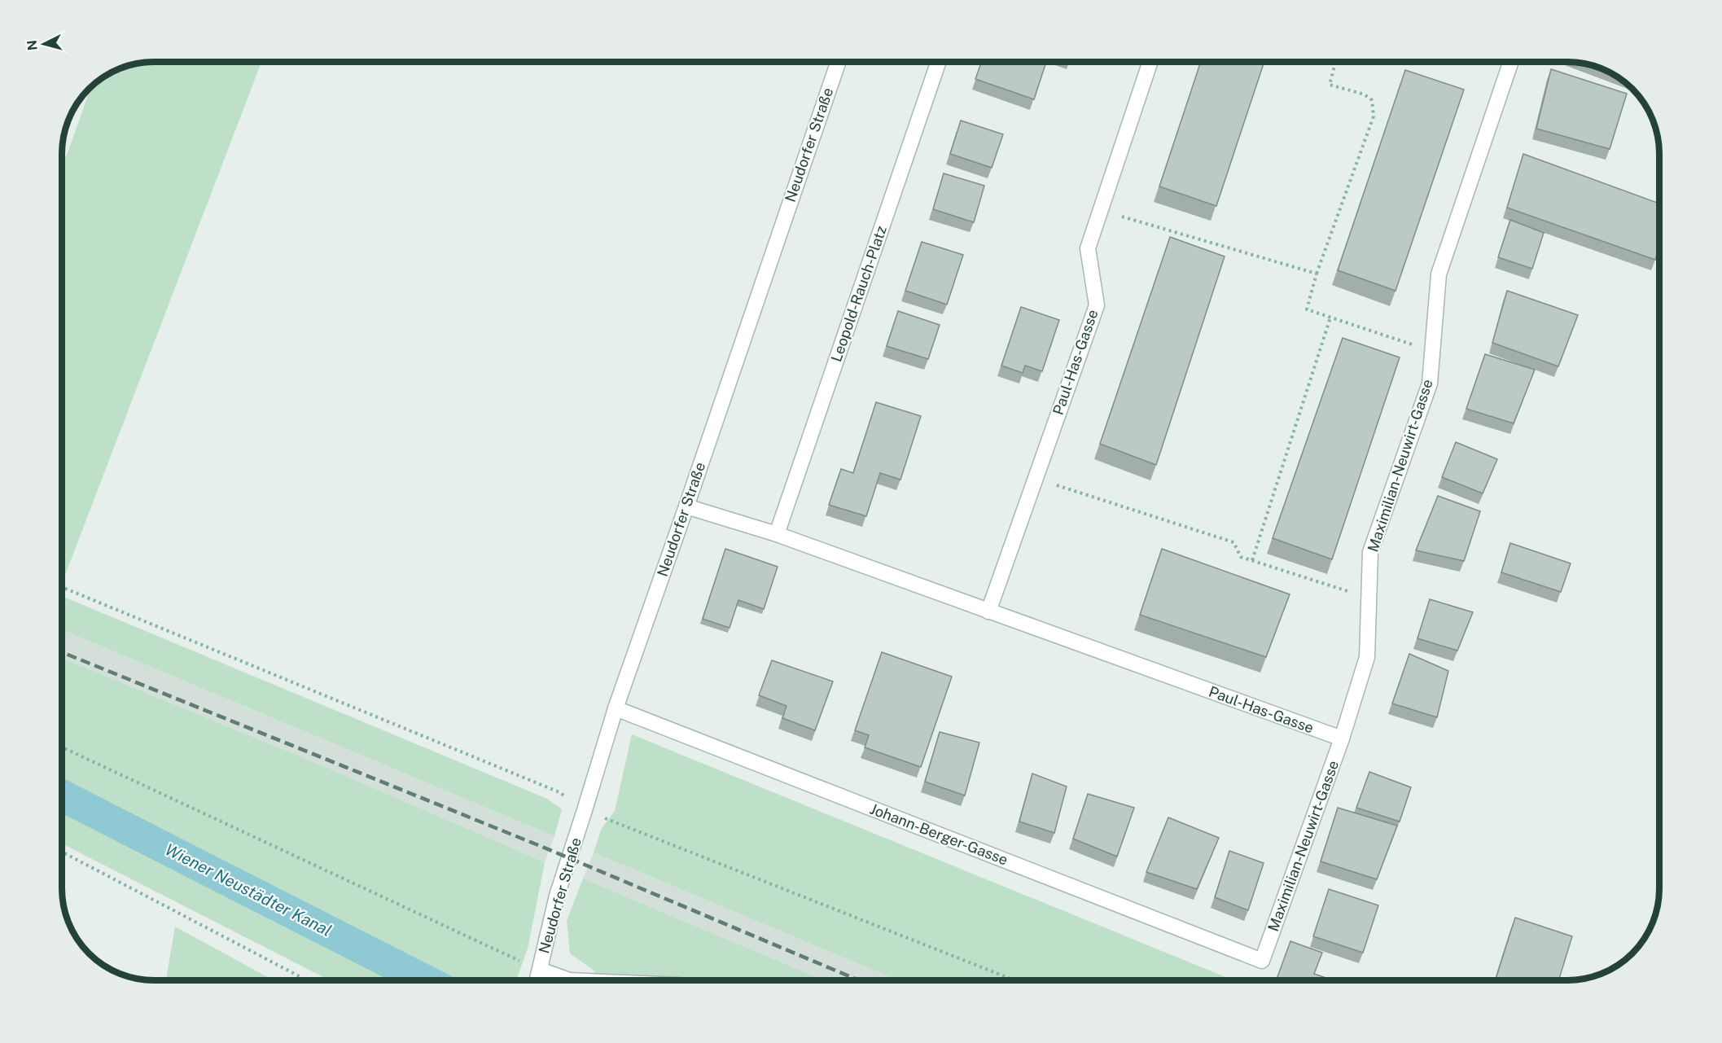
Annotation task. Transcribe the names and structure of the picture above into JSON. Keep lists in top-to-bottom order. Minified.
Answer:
{"streets":{"street":["Neudorfer Straße","Leopold-Rauch-Platz","Paul-Has-Gasse","Maximilian-Neuwirt-Gasse","Johann-Berger-Gasse"]},"crossings":[["Neudorfer Straße","Paul-Has-Gasse"],["Neudorfer Straße","Johann-Berger-Gasse"],["Leopold-Rauch-Platz","Paul-Has-Gasse"],["Paul-Has-Gasse","Maximilian-Neuwirt-Gasse"],["Maximilian-Neuwirt-Gasse","Johann-Berger-Gasse"]],"water":["Wiener Neustädter Kanal"],"north":"left"}
